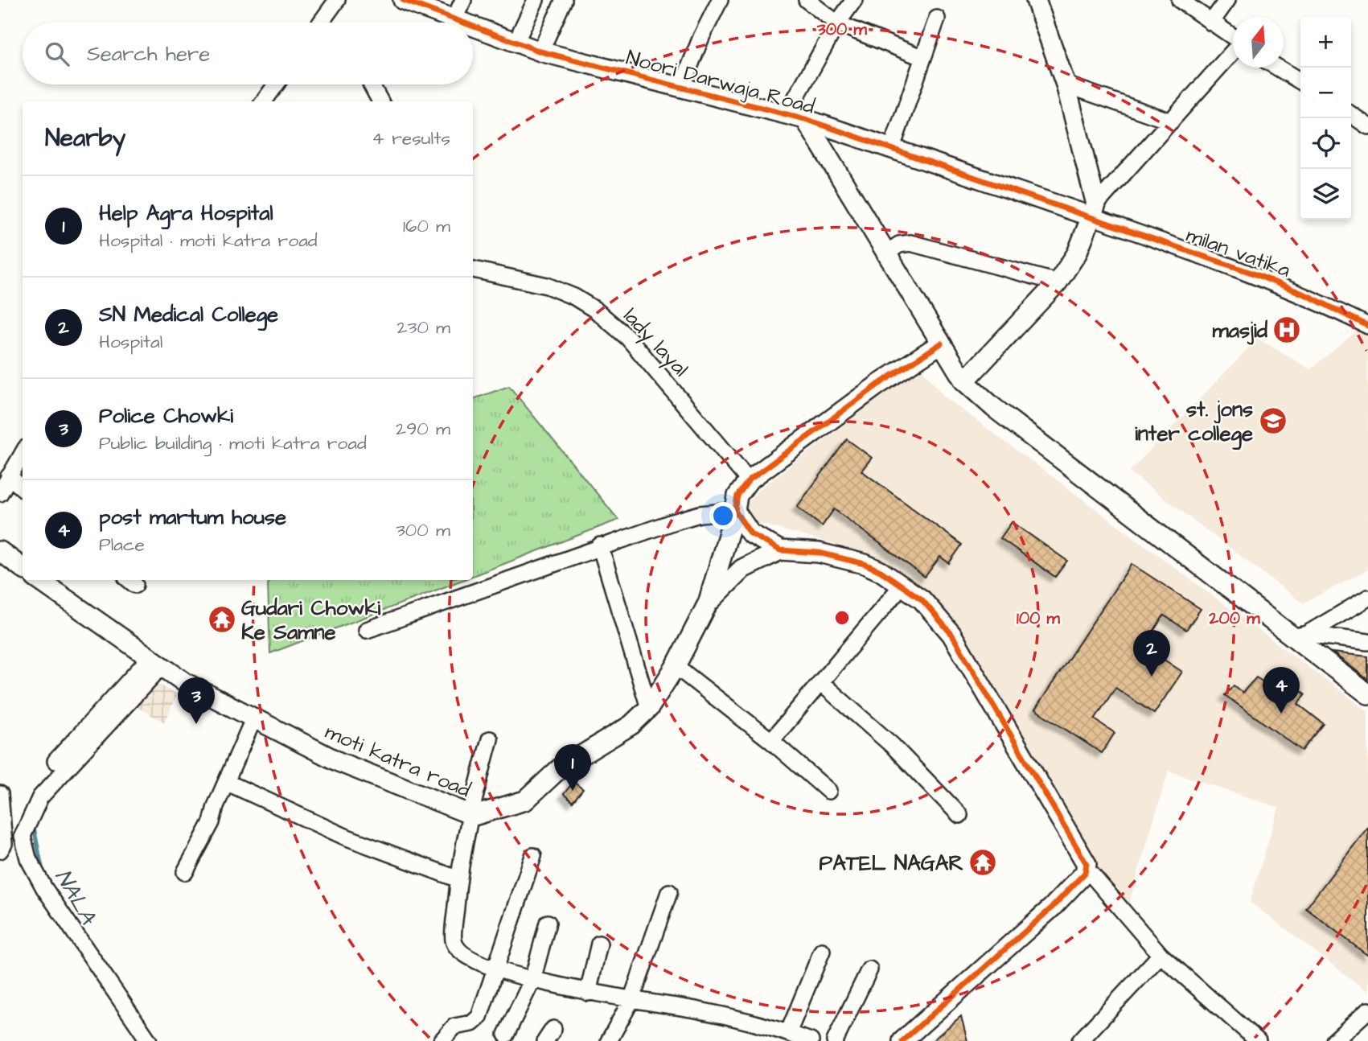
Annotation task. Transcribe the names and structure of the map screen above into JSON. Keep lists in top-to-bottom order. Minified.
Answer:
{"streets":{"street":["Noori Darwaja Road","milan vatika","lady layal","moti katra road"]},"crossings":[["Noori Darwaja Road","milan vatika"]],"water":["NALA"],"places":{"hospital":["masjid"],"school or university":["st. jons inter college"],"temple":["Gudari Chowki Ke Samne","PATEL NAGAR"]},"north":"top","page":{"map_buttons":["+","−"],"search":"Search here","heading":["Nearby","4 results"],"list":[{"mark":"1","name":"Help Agra Hospital","note":"Hospital · moti katra road","value":"160 m"},{"mark":"2","name":"SN Medical College","note":"Hospital","value":"230 m"},{"mark":"3","name":"Police Chowki","note":"Public building · moti katra road","value":"290 m"},{"mark":"4","name":"post martum house","note":"Place","value":"300 m"}],"pins":["2","4","3","1"]},"rings":["300 m","100 m","200 m"]}
